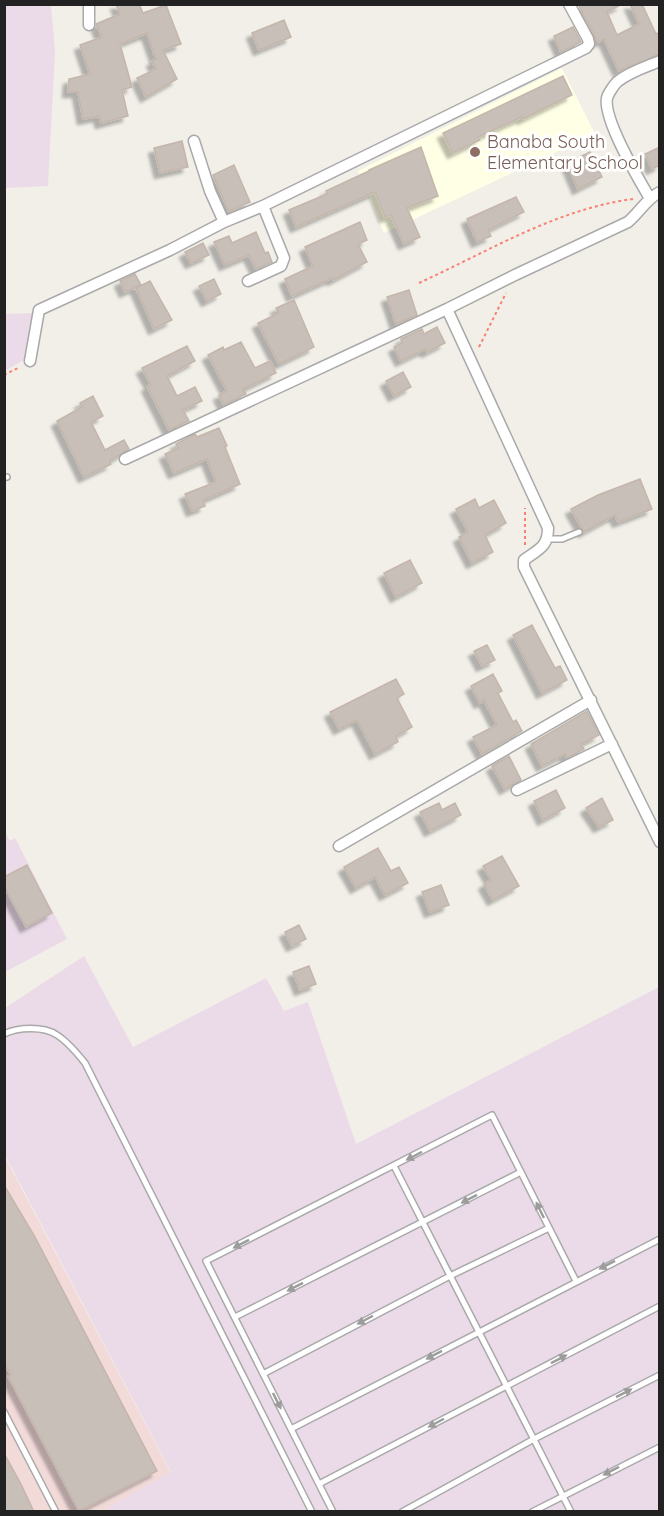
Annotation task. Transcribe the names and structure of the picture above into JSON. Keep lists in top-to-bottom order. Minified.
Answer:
{"places":["Banaba South Elementary School"]}
